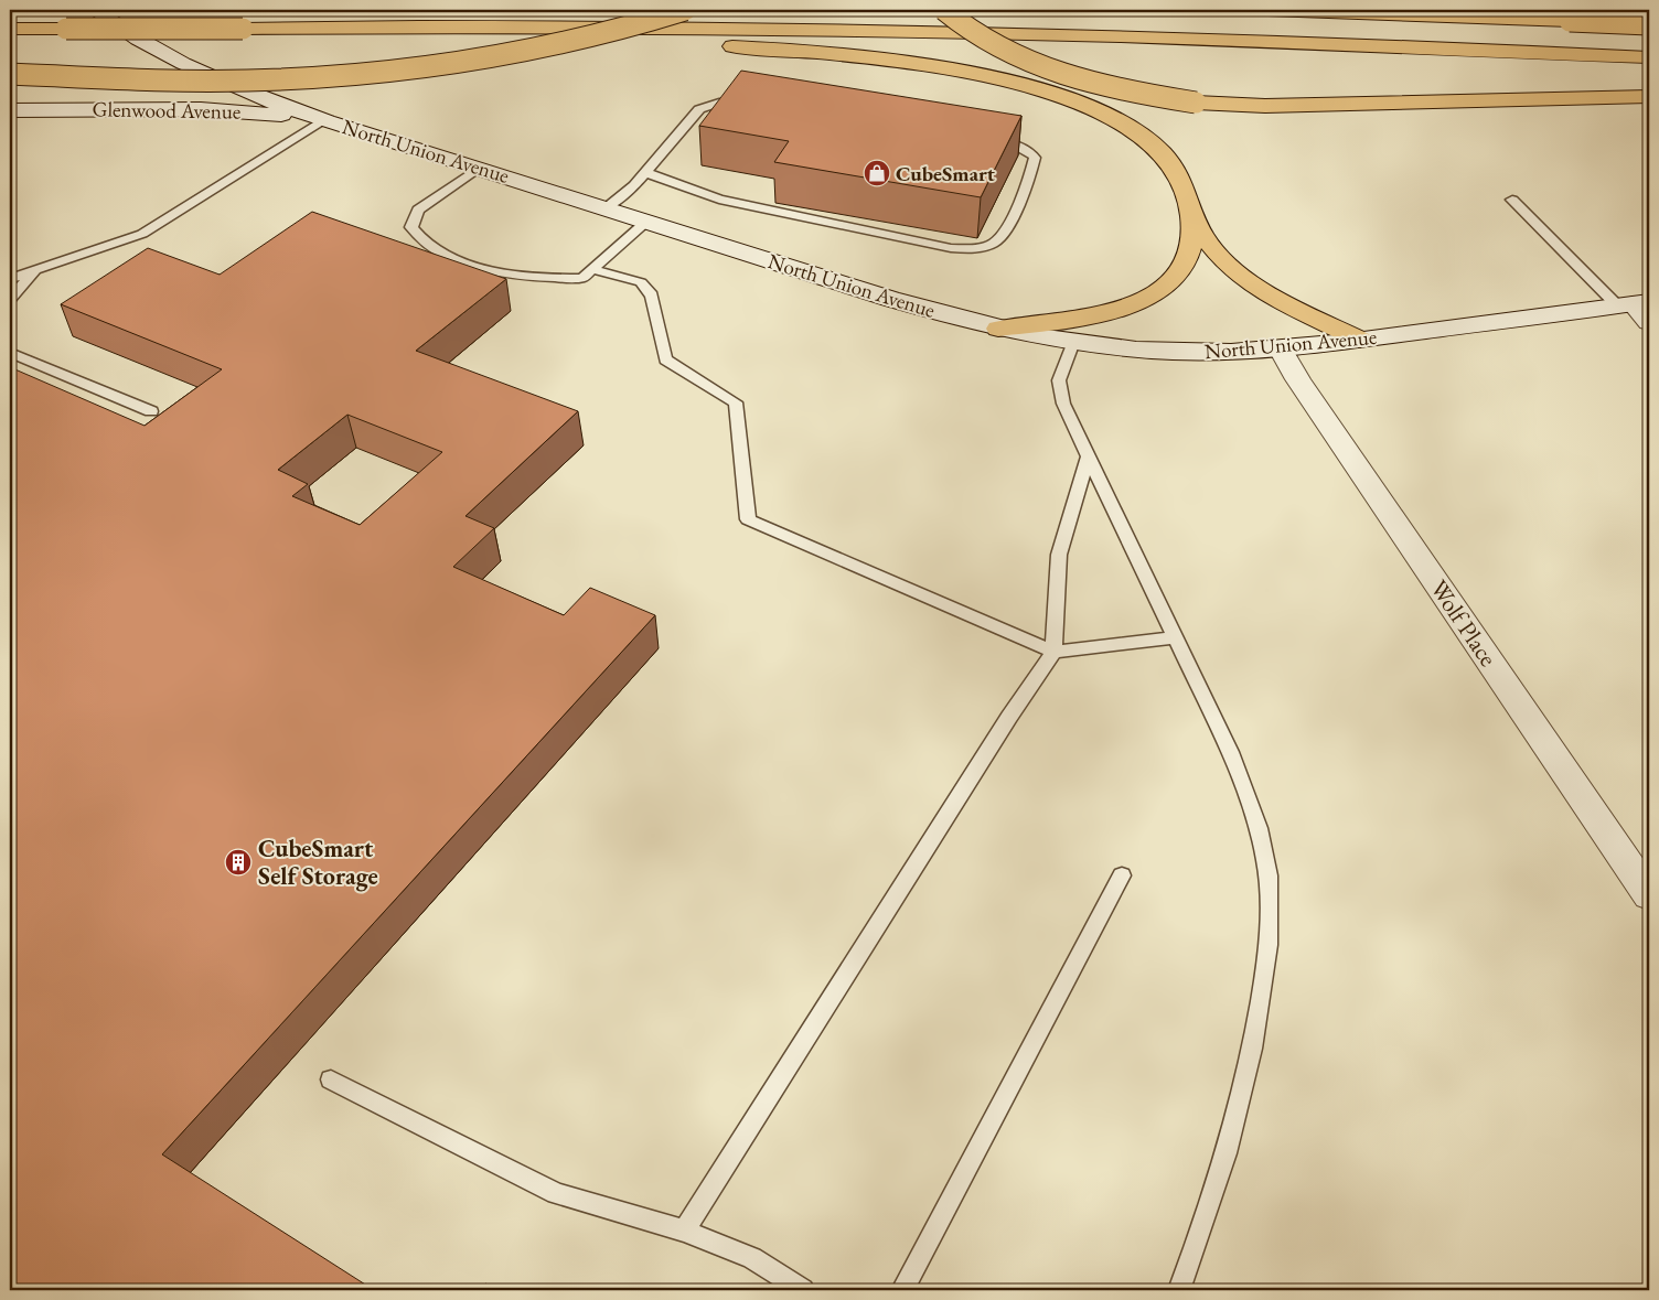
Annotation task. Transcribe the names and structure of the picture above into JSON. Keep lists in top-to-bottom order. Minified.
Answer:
{"streets":{"street":["Glenwood Avenue","North Union Avenue","Wolf Place"]},"crossings":[["Glenwood Avenue","North Union Avenue"],["North Union Avenue","Wolf Place"]],"places":{"shop":["CubeSmart"],"building":["CubeSmart Self Storage"]}}
